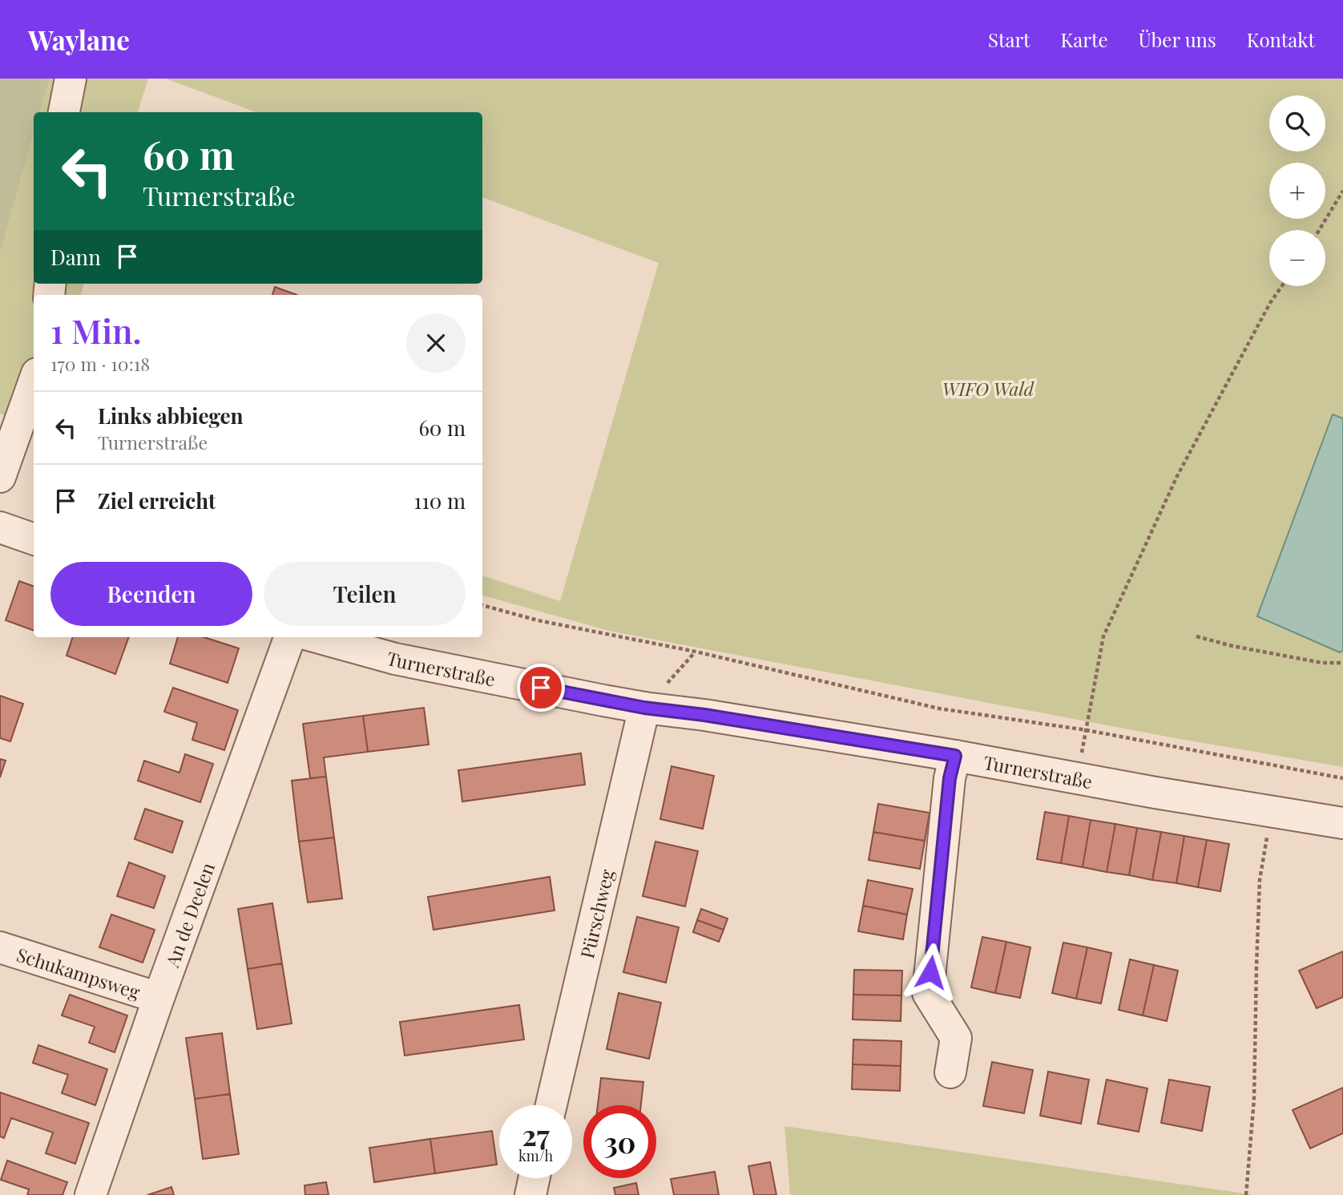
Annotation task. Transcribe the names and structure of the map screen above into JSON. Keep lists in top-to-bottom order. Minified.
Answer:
{"streets":{"street":["Turnerstraße","Pürschweg","An de Deelen","Schukampsweg"]},"crossings":[["Turnerstraße","Pürschweg"],["An de Deelen","Schukampsweg"]],"parks":["WIFO Wald"],"page":{"header":"Waylane","nav":["Start","Karte","Über uns","Kontakt"],"map_buttons":["+","−"],"turn":["60 m","Turnerstraße"],"then":"Dann","heading":["1 Min.","170 m · 10:18"],"list":[{"name":"Links abbiegen","note":"Turnerstraße","value":"60 m"},{"name":"Ziel erreicht","value":"110 m"}],"buttons":["Beenden","Teilen"],"speed":"27 km/h","limit":"30"}}
